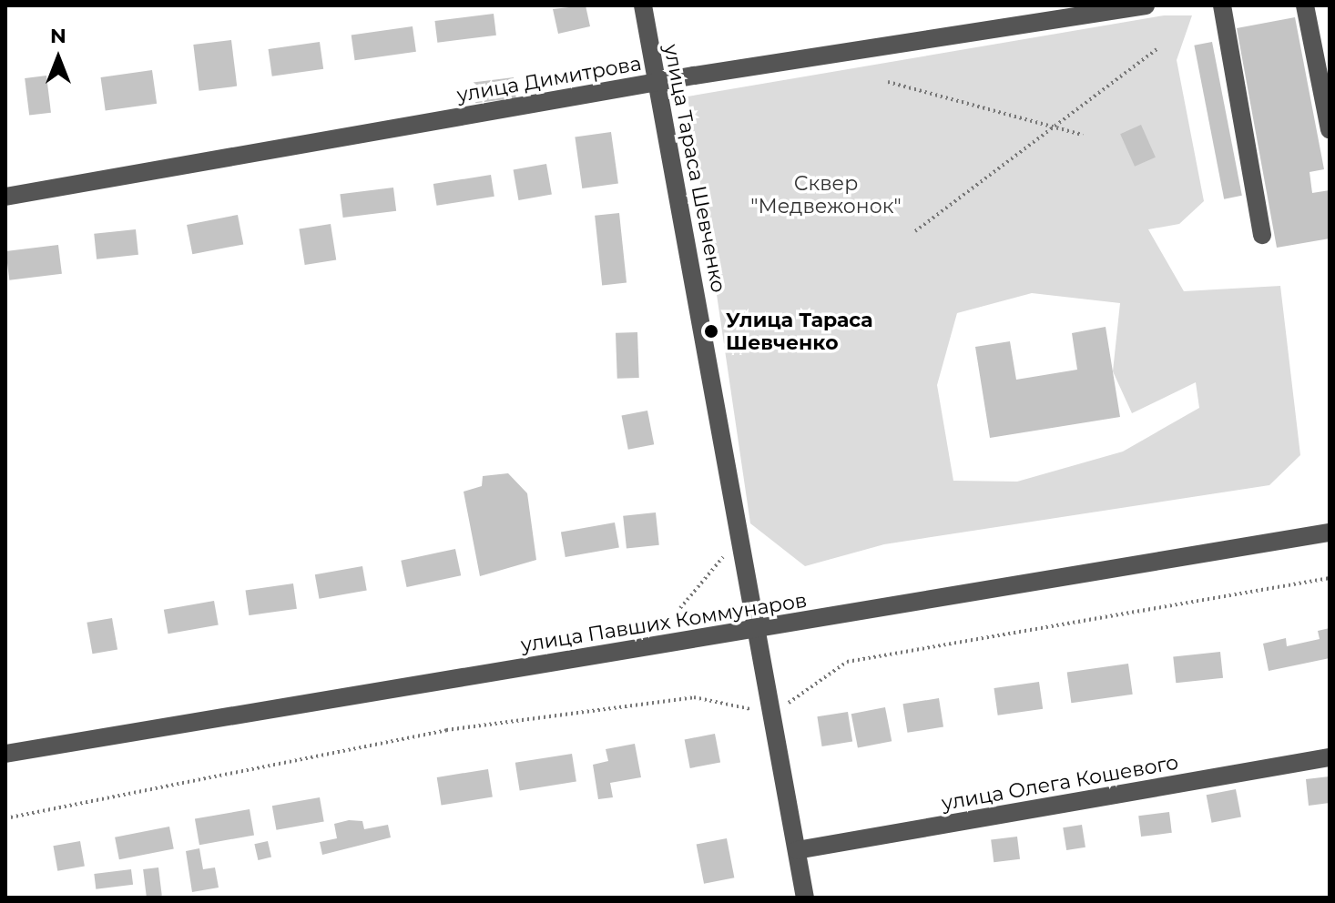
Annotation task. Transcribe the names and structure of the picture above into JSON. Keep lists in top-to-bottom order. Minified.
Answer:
{"streets":{"street":["улица Димитрова","улица Тараса Шевченко","улица Павших Коммунаров","улица Олега Кошевого"]},"crossings":[["улица Димитрова","улица Тараса Шевченко"],["улица Тараса Шевченко","улица Павших Коммунаров"],["улица Тараса Шевченко","улица Олега Кошевого"]],"parks":["Сквер \"Медвежонок\""],"places":["Улица Тараса Шевченко"],"north":"top"}
